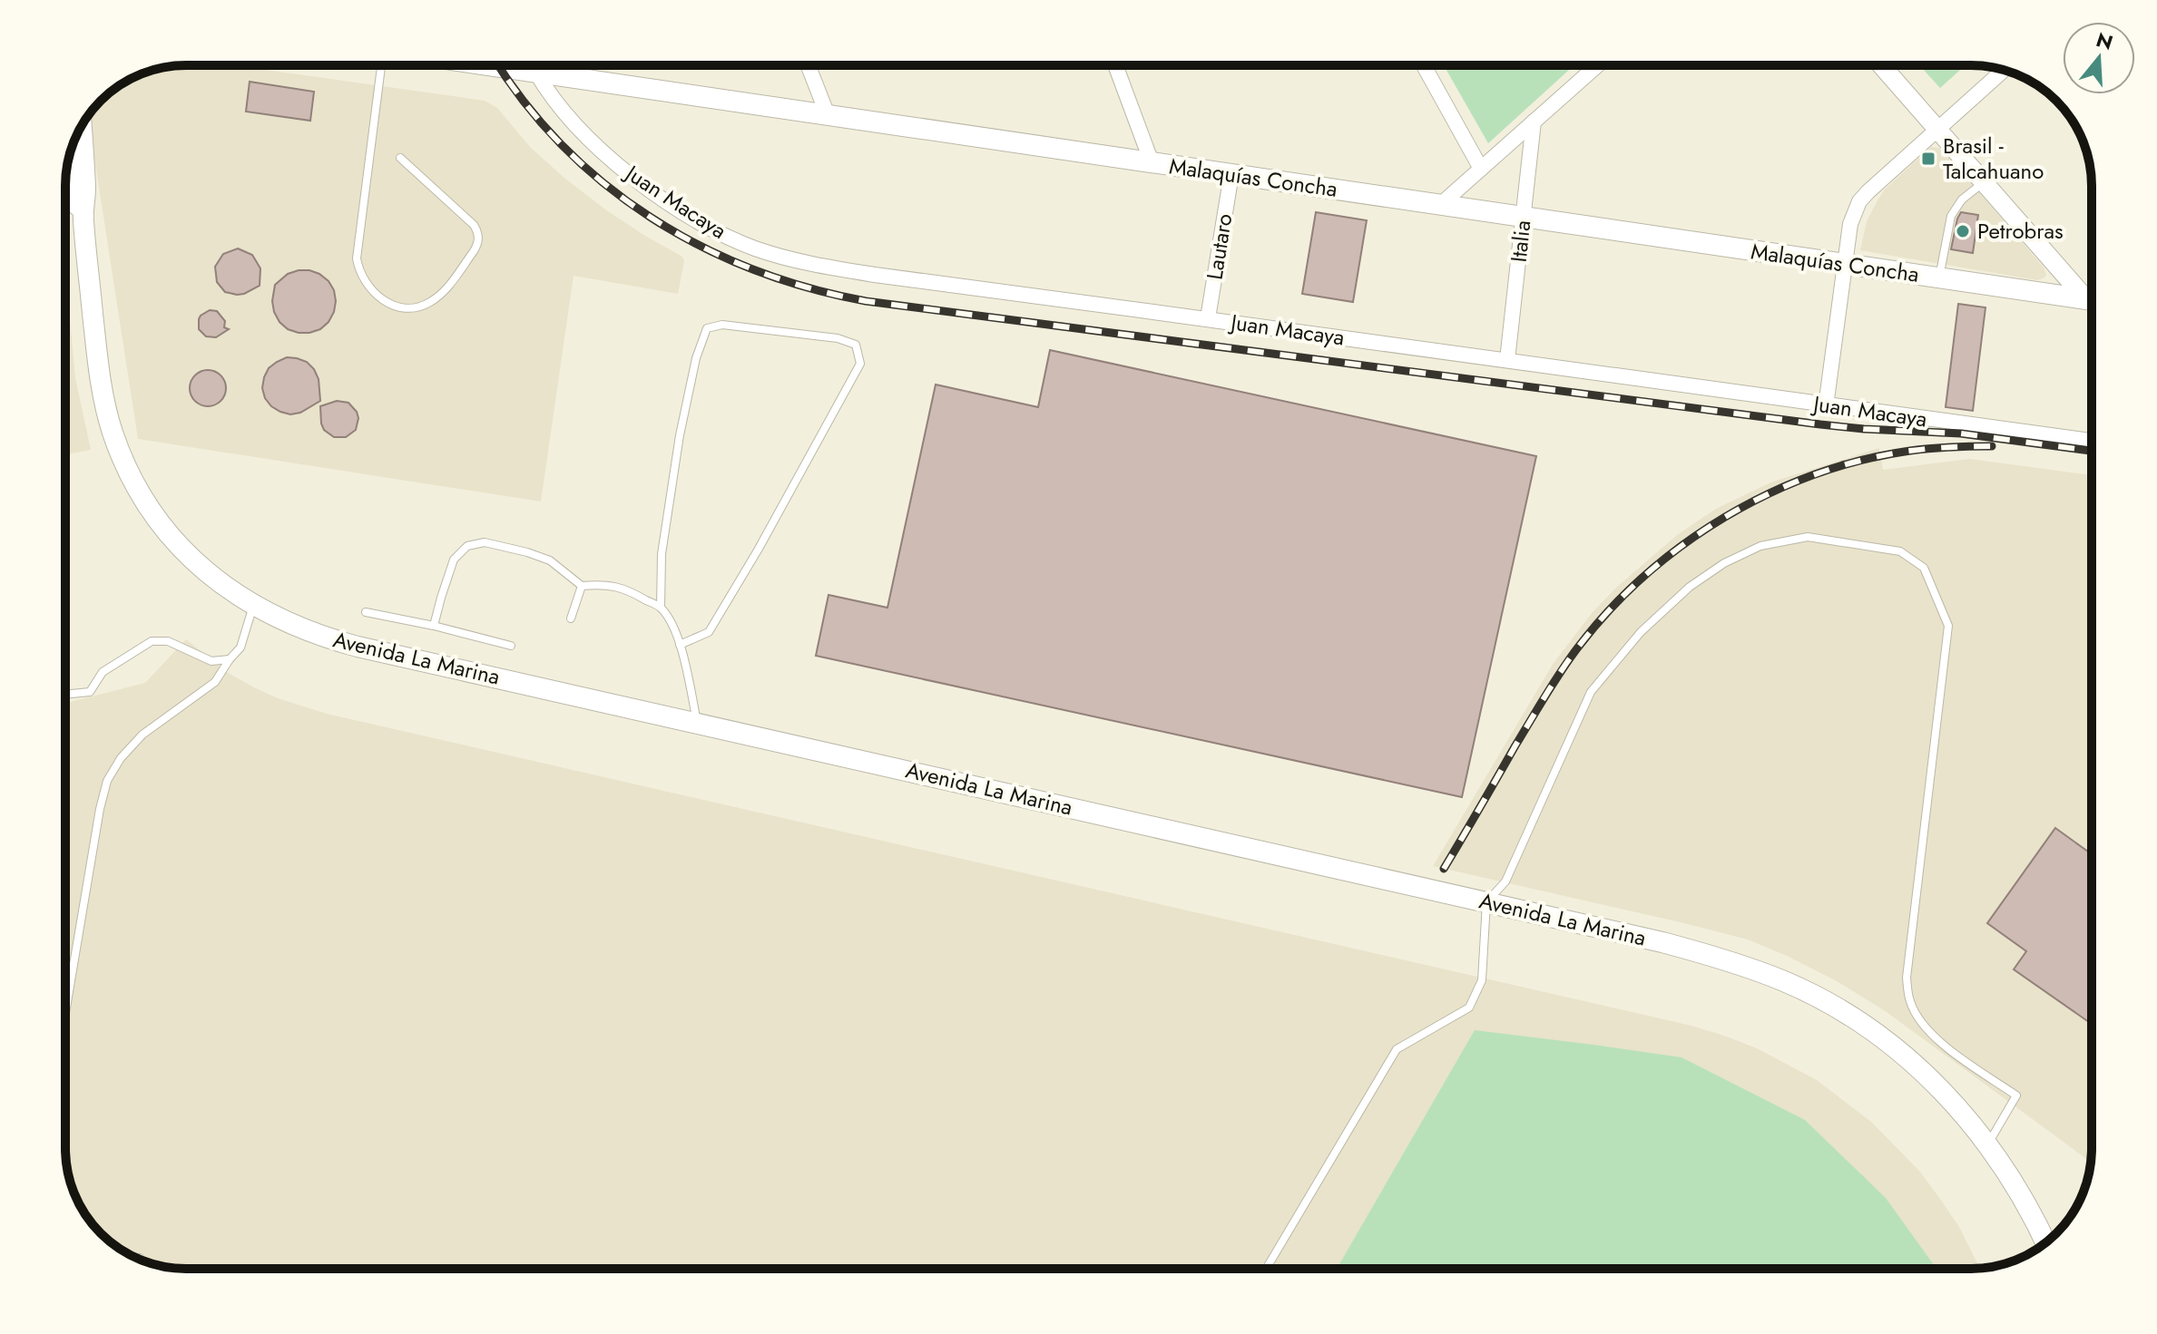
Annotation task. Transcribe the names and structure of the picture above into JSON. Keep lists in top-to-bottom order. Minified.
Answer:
{"streets":{"main road":["Malaquías Concha","Avenida La Marina"],"street":["Juan Macaya","Italia","Lautaro"]},"crossings":[["Malaquías Concha","Juan Macaya"],["Malaquías Concha","Italia"],["Malaquías Concha","Lautaro"],["Juan Macaya","Italia"],["Juan Macaya","Lautaro"]],"places":{"transit":["Brasil - Talcahuano"],"other":["Petrobras"]},"north":"top"}
